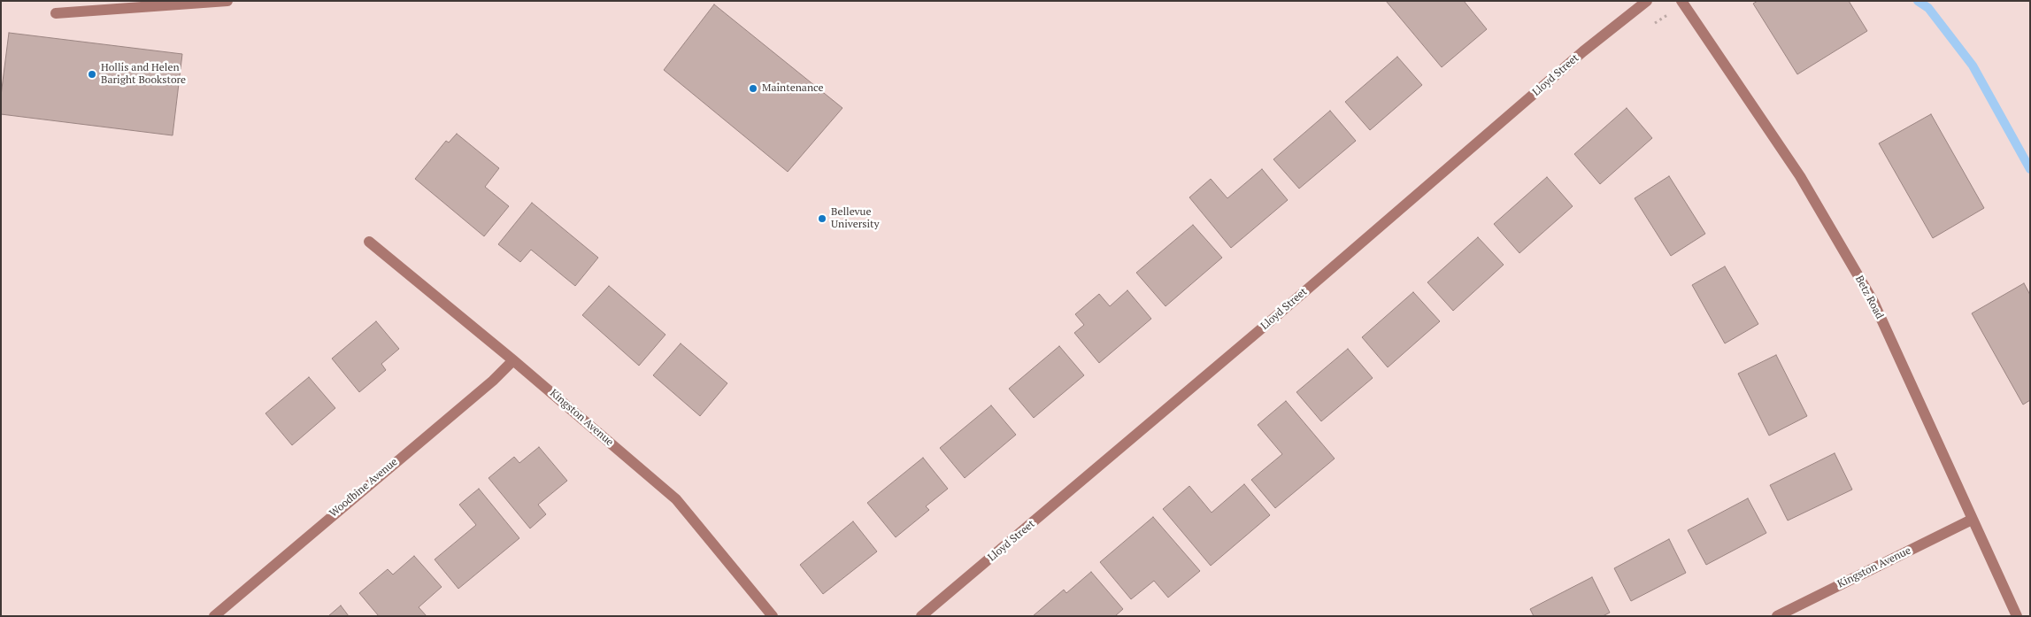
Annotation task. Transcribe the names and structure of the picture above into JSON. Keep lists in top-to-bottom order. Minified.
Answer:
{"streets":{"street":["Lloyd Street","Betz Road","Kingston Avenue","Woodbine Avenue"]},"crossings":[["Betz Road","Kingston Avenue"],["Kingston Avenue","Woodbine Avenue"]],"places":["Hollis and Helen Baright Bookstore","Maintenance","Bellevue University"]}
